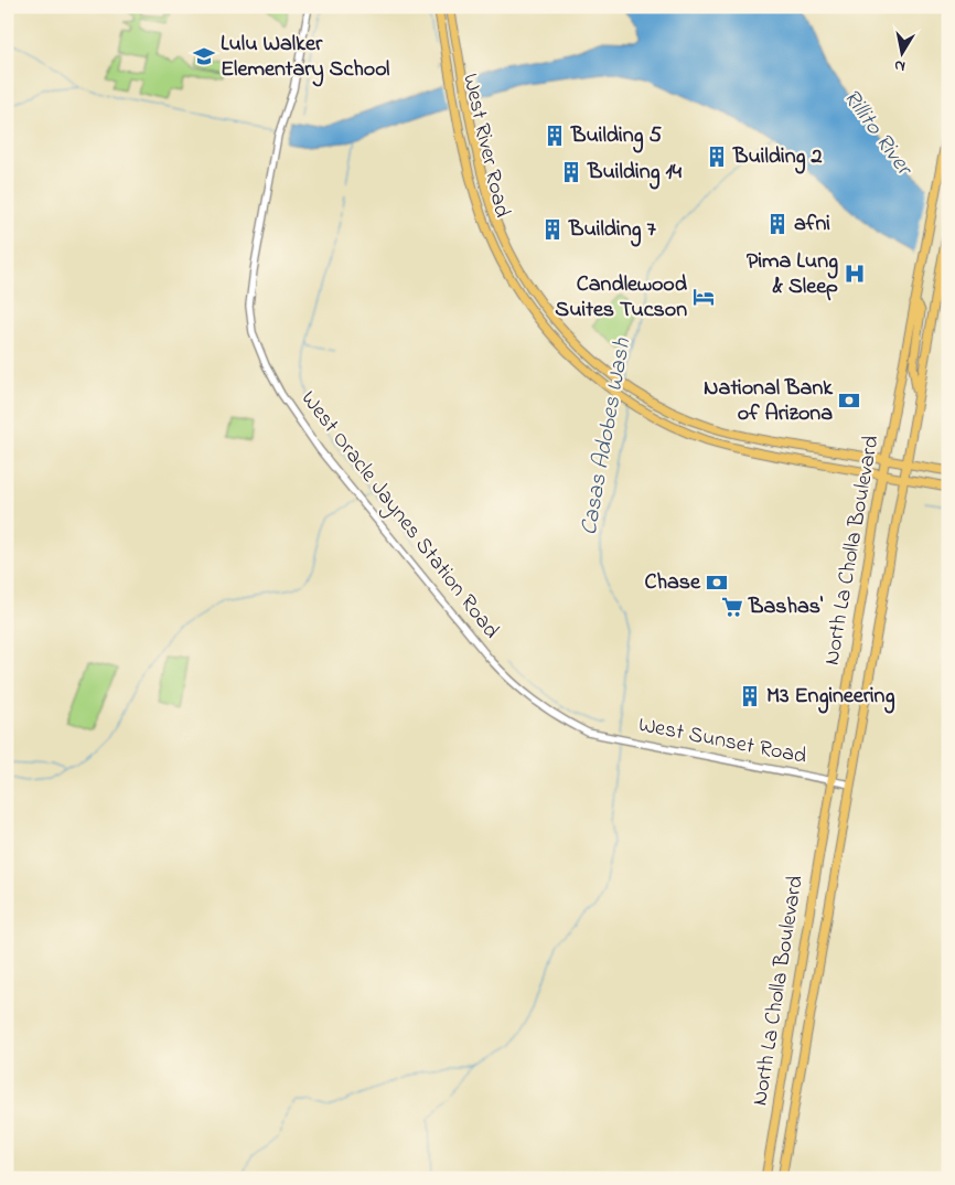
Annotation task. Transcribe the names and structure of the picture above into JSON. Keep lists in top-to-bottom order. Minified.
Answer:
{"streets":{"main road":["West River Road","North La Cholla Boulevard"],"street":["West Oracle Jaynes Station Road","West Sunset Road"]},"crossings":[["West River Road","North La Cholla Boulevard"],["West Oracle Jaynes Station Road","West Sunset Road"],["North La Cholla Boulevard","West Sunset Road"]],"water":["Rillito River","Casas Adobes Wash"],"places":{"school or university":["Lulu Walker Elementary School"],"building":["Building 5","Building 2","Building 14","afni","Building 7","M3 Engineering"],"hospital":["Pima Lung & Sleep"],"hotel":["Candlewood Suites Tucson"],"bank":["National Bank of Arizona","Chase"],"supermarket":["Bashas'"]},"north":"bottom"}
